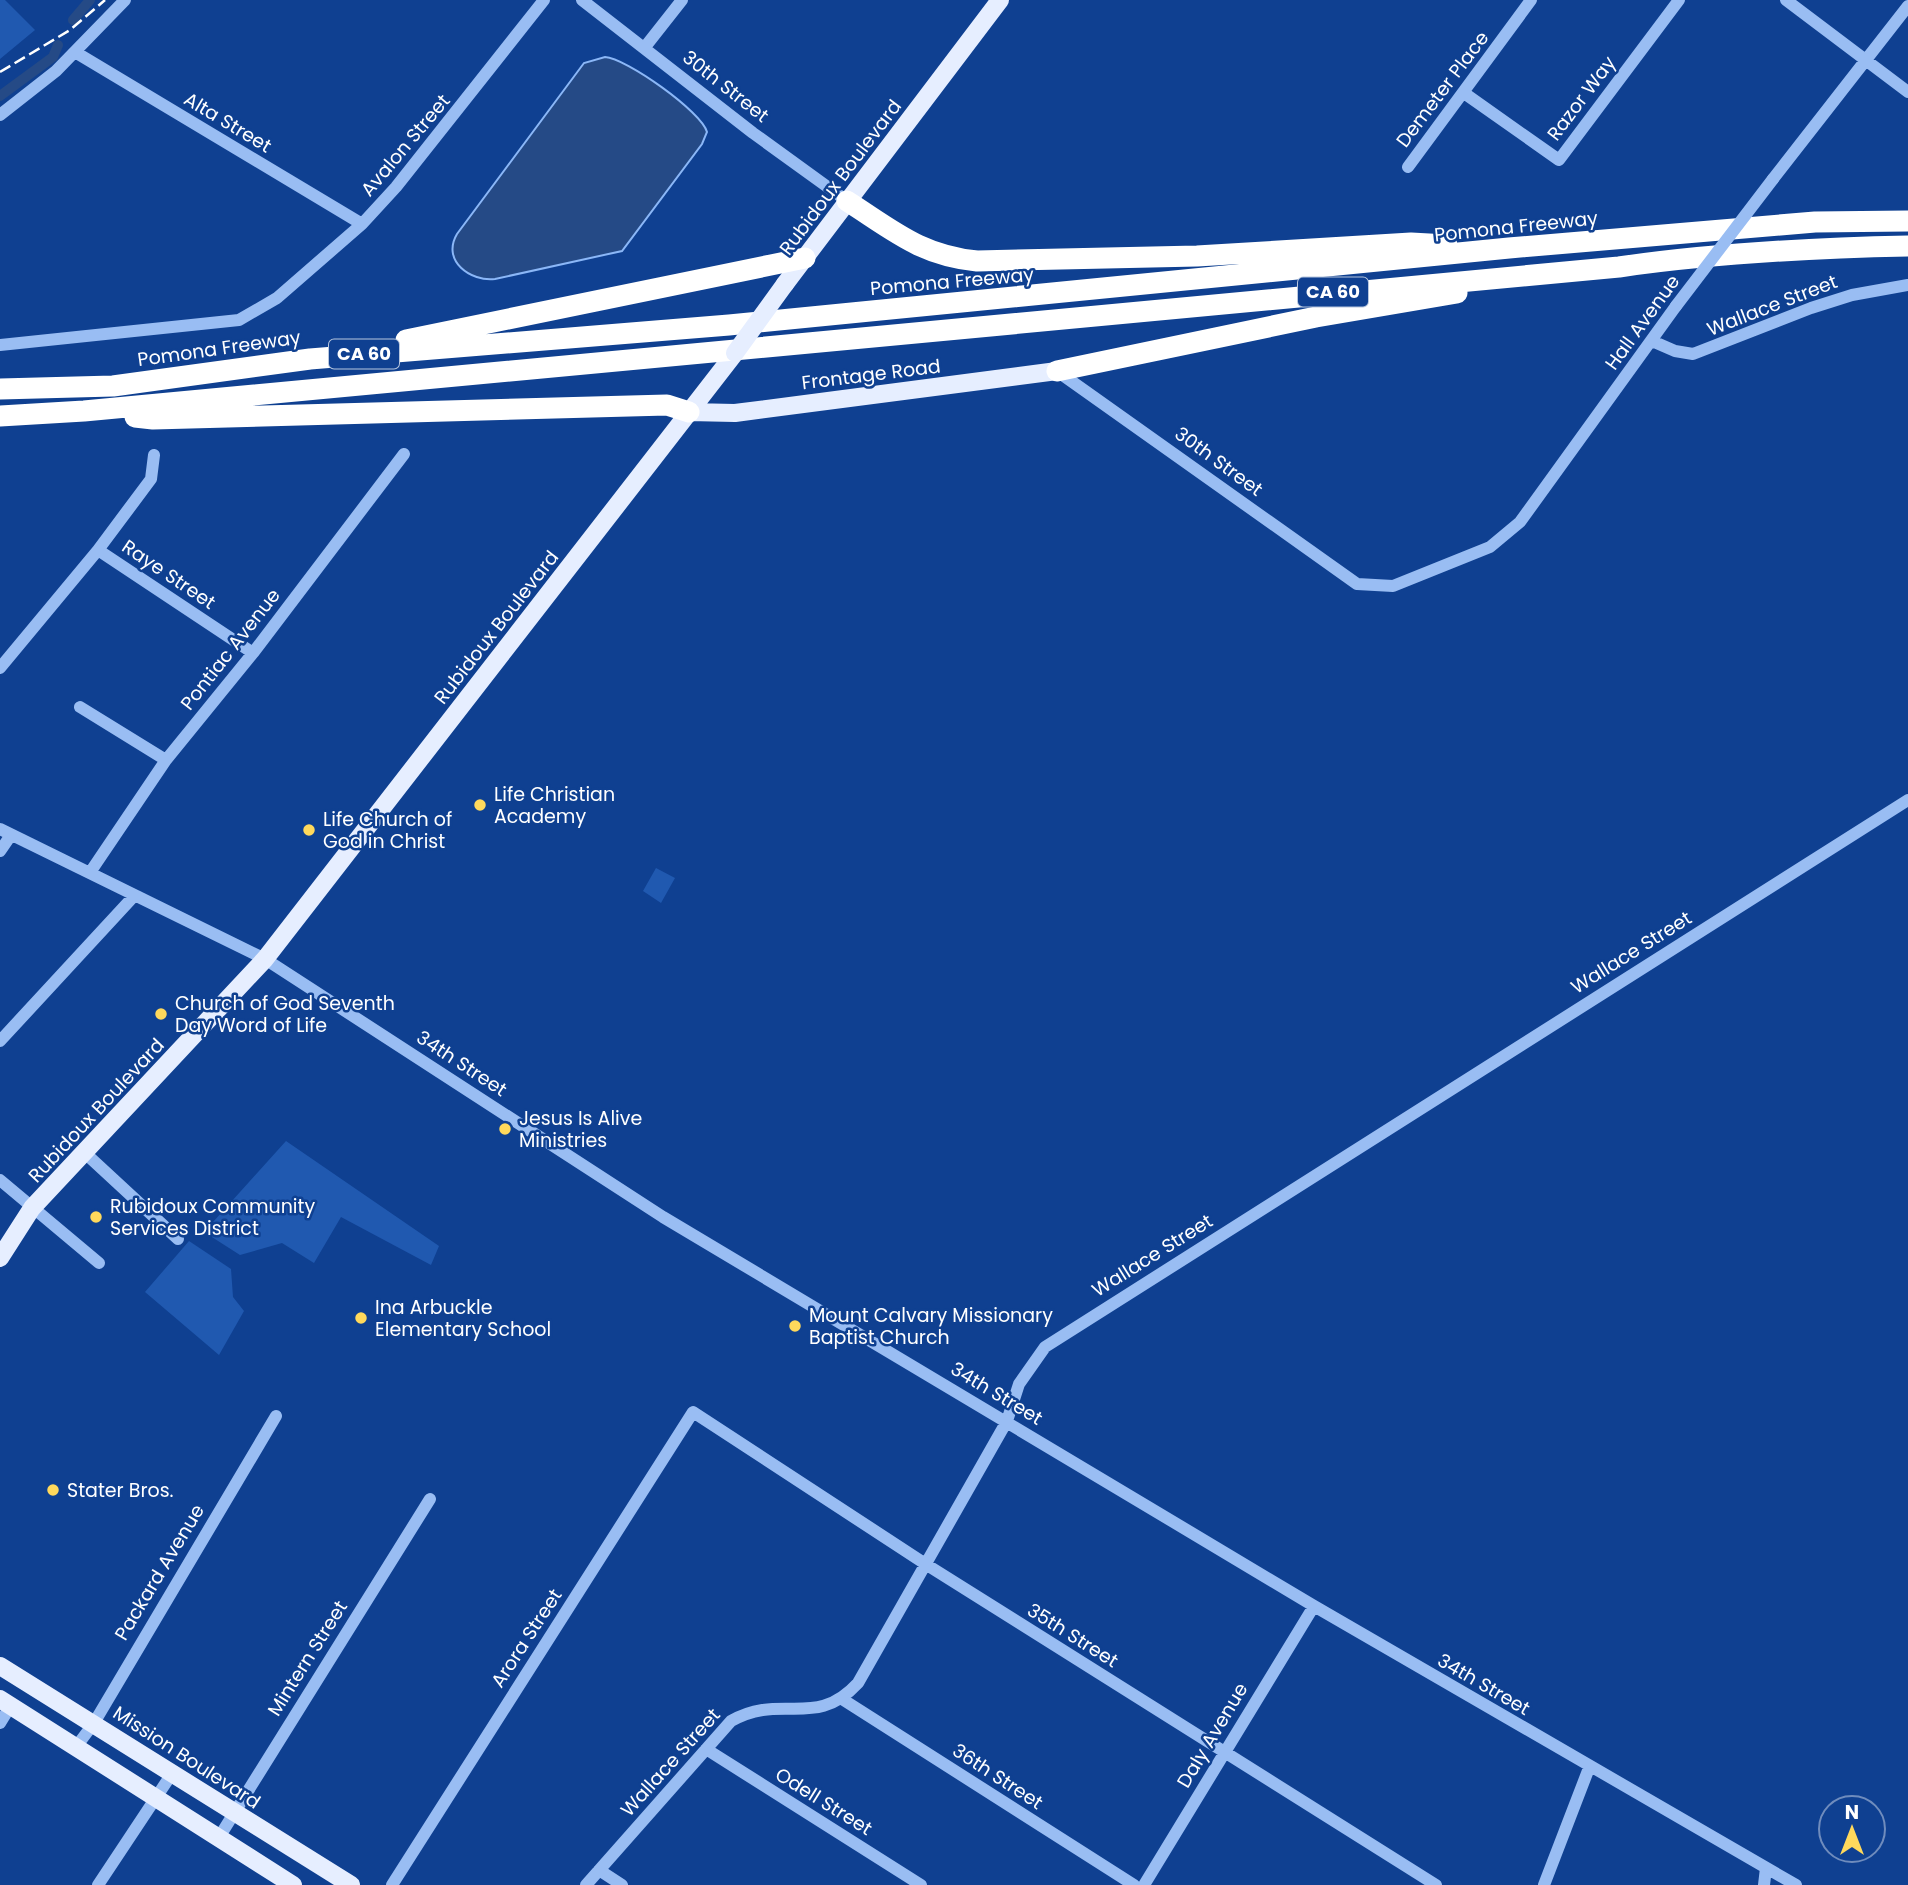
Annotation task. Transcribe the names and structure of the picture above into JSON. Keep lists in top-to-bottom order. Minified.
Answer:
{"streets":{"highway":["Pomona Freeway","CA 60"],"main road":["Rubidoux Boulevard","Frontage Road","Mission Boulevard"],"street":["30th Street","Demeter Place","Razor Way","Alta Street","Avalon Street","Wallace Street","Hall Avenue","Raye Street","Pontiac Avenue","34th Street","Packard Avenue","35th Street","Arora Street","Mintern Street","Daly Avenue","36th Street","Odell Street"]},"crossings":[["30th Street","Rubidoux Boulevard"],["30th Street","Hall Avenue"],["30th Street","Frontage Road"],["Demeter Place","Razor Way"],["Alta Street","Avalon Street"],["Rubidoux Boulevard","Frontage Road"],["Rubidoux Boulevard","34th Street"],["Wallace Street","Hall Avenue"],["Wallace Street","34th Street"],["Wallace Street","35th Street"],["Wallace Street","36th Street"],["Wallace Street","Odell Street"],["Raye Street","Pontiac Avenue"],["Pontiac Avenue","34th Street"],["34th Street","Daly Avenue"],["Packard Avenue","Mission Boulevard"],["35th Street","Arora Street"],["35th Street","Daly Avenue"],["Mintern Street","Mission Boulevard"]],"places":["Life Christian Academy","Life Church of God in Christ","Church of God Seventh Day Word of Life","Jesus Is Alive Ministries","Rubidoux Community Services District","Ina Arbuckle Elementary School","Mount Calvary Missionary Baptist Church","Stater Bros."],"north":"top"}
